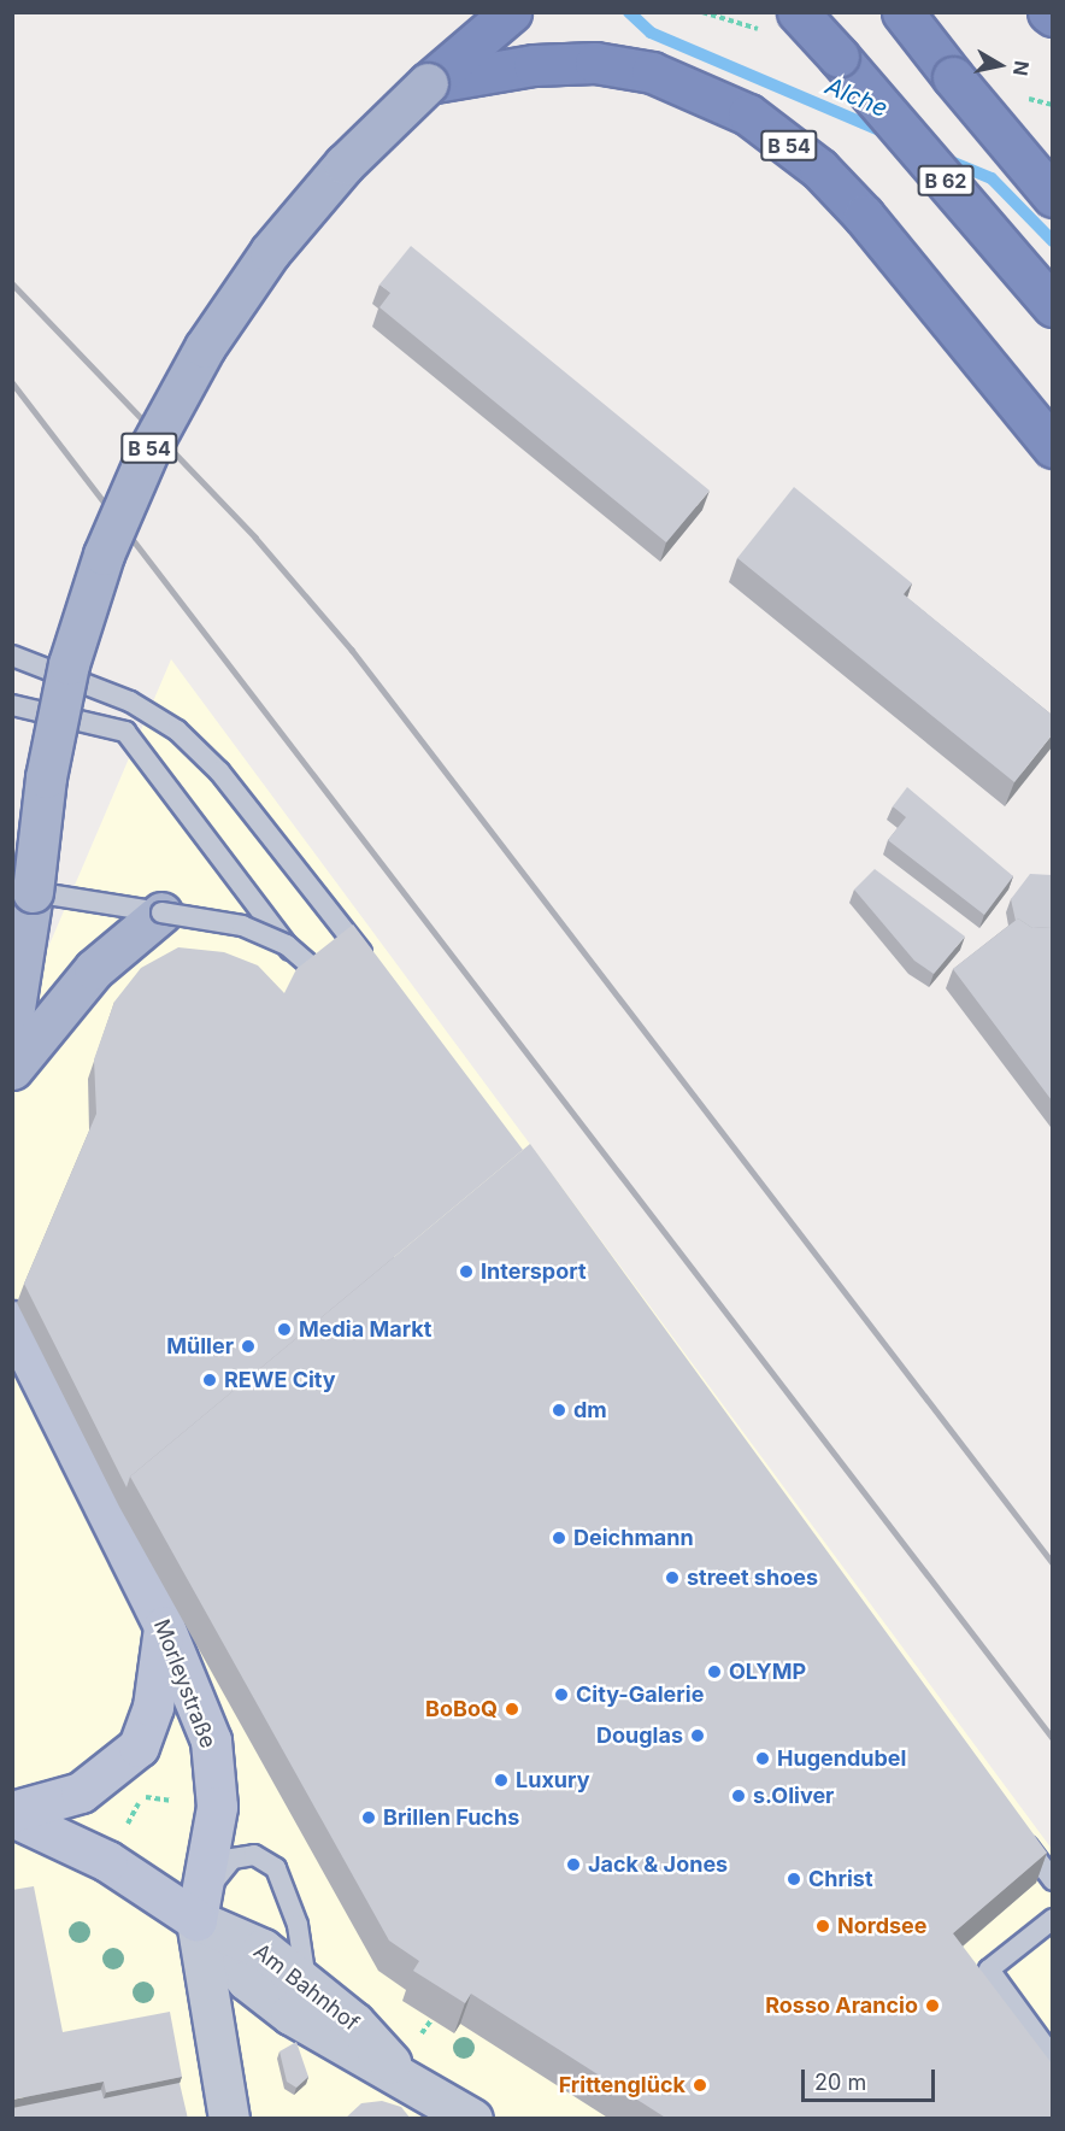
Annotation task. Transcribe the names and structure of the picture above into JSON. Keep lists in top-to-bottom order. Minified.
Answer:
{"streets":{"highway":["B 54","B 62"],"street":["Morleystraße","Am Bahnhof"]},"crossings":[["Morleystraße","Am Bahnhof"]],"water":["Alche"],"places":["Intersport","Media Markt","Müller","REWE City","dm","Deichmann","street shoes","OLYMP","City-Galerie","BoBoQ","Douglas","Hugendubel","Luxury","s.Oliver","Brillen Fuchs","Jack & Jones","Christ","Nordsee","Rosso Arancio","Frittenglück"],"scale_bar":"20 m","north":"right"}
